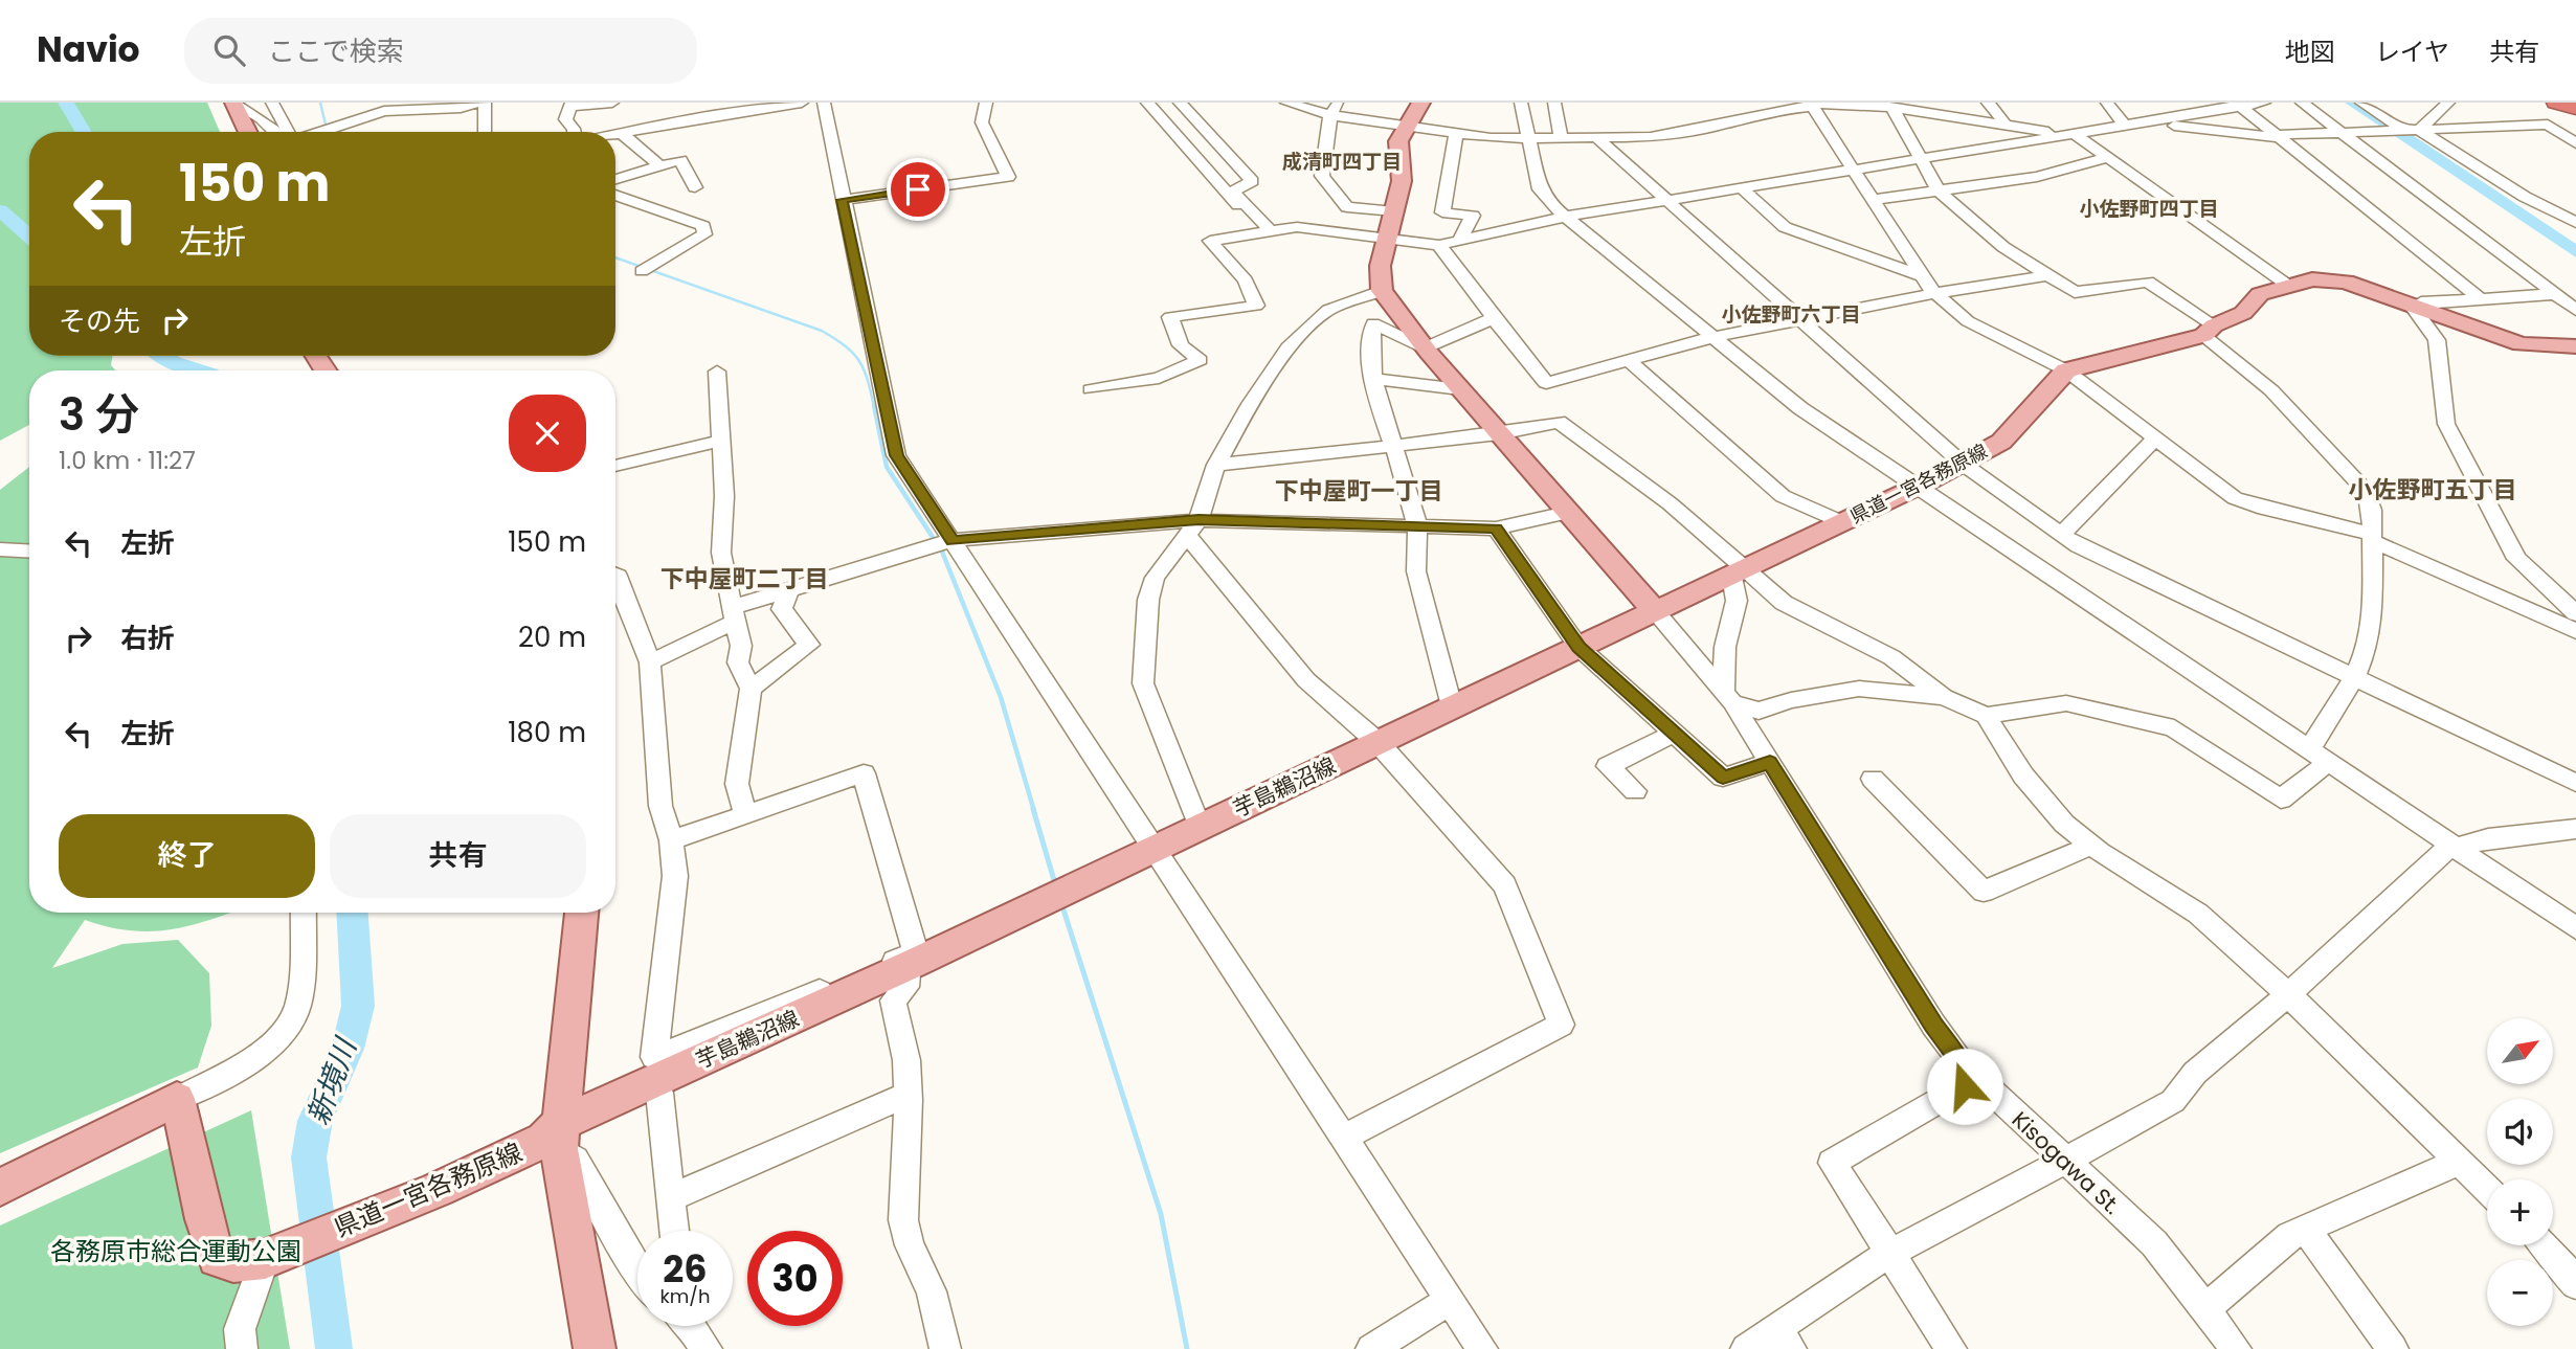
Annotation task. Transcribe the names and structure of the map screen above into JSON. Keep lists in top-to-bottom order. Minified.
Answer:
{"streets":{"main road":["県道一宮各務原線","芋島鵜沼線"],"street":["Kisogawa St."]},"crossings":[["県道一宮各務原線","芋島鵜沼線"],["県道一宮各務原線","Kisogawa St."],["芋島鵜沼線","Kisogawa St."]],"districts":["成清町四丁目","小佐野町四丁目","小佐野町六丁目","小佐野町五丁目","下中屋町一丁目","下中屋町二丁目"],"water":["新境川"],"parks":["各務原市総合運動公園"],"north":"top right","page":{"header":"Navio","search":"ここで検索","nav":["地図","レイヤ","共有"],"turn":["150 m","左折"],"then":"その先","heading":["3 分","1.0 km · 11:27"],"list":[{"name":"左折","value":"150 m"},{"name":"右折","value":"20 m"},{"name":"左折","value":"180 m"}],"buttons":["終了","共有"],"map_buttons":["+","−"],"speed":"26 km/h","limit":"30"}}
